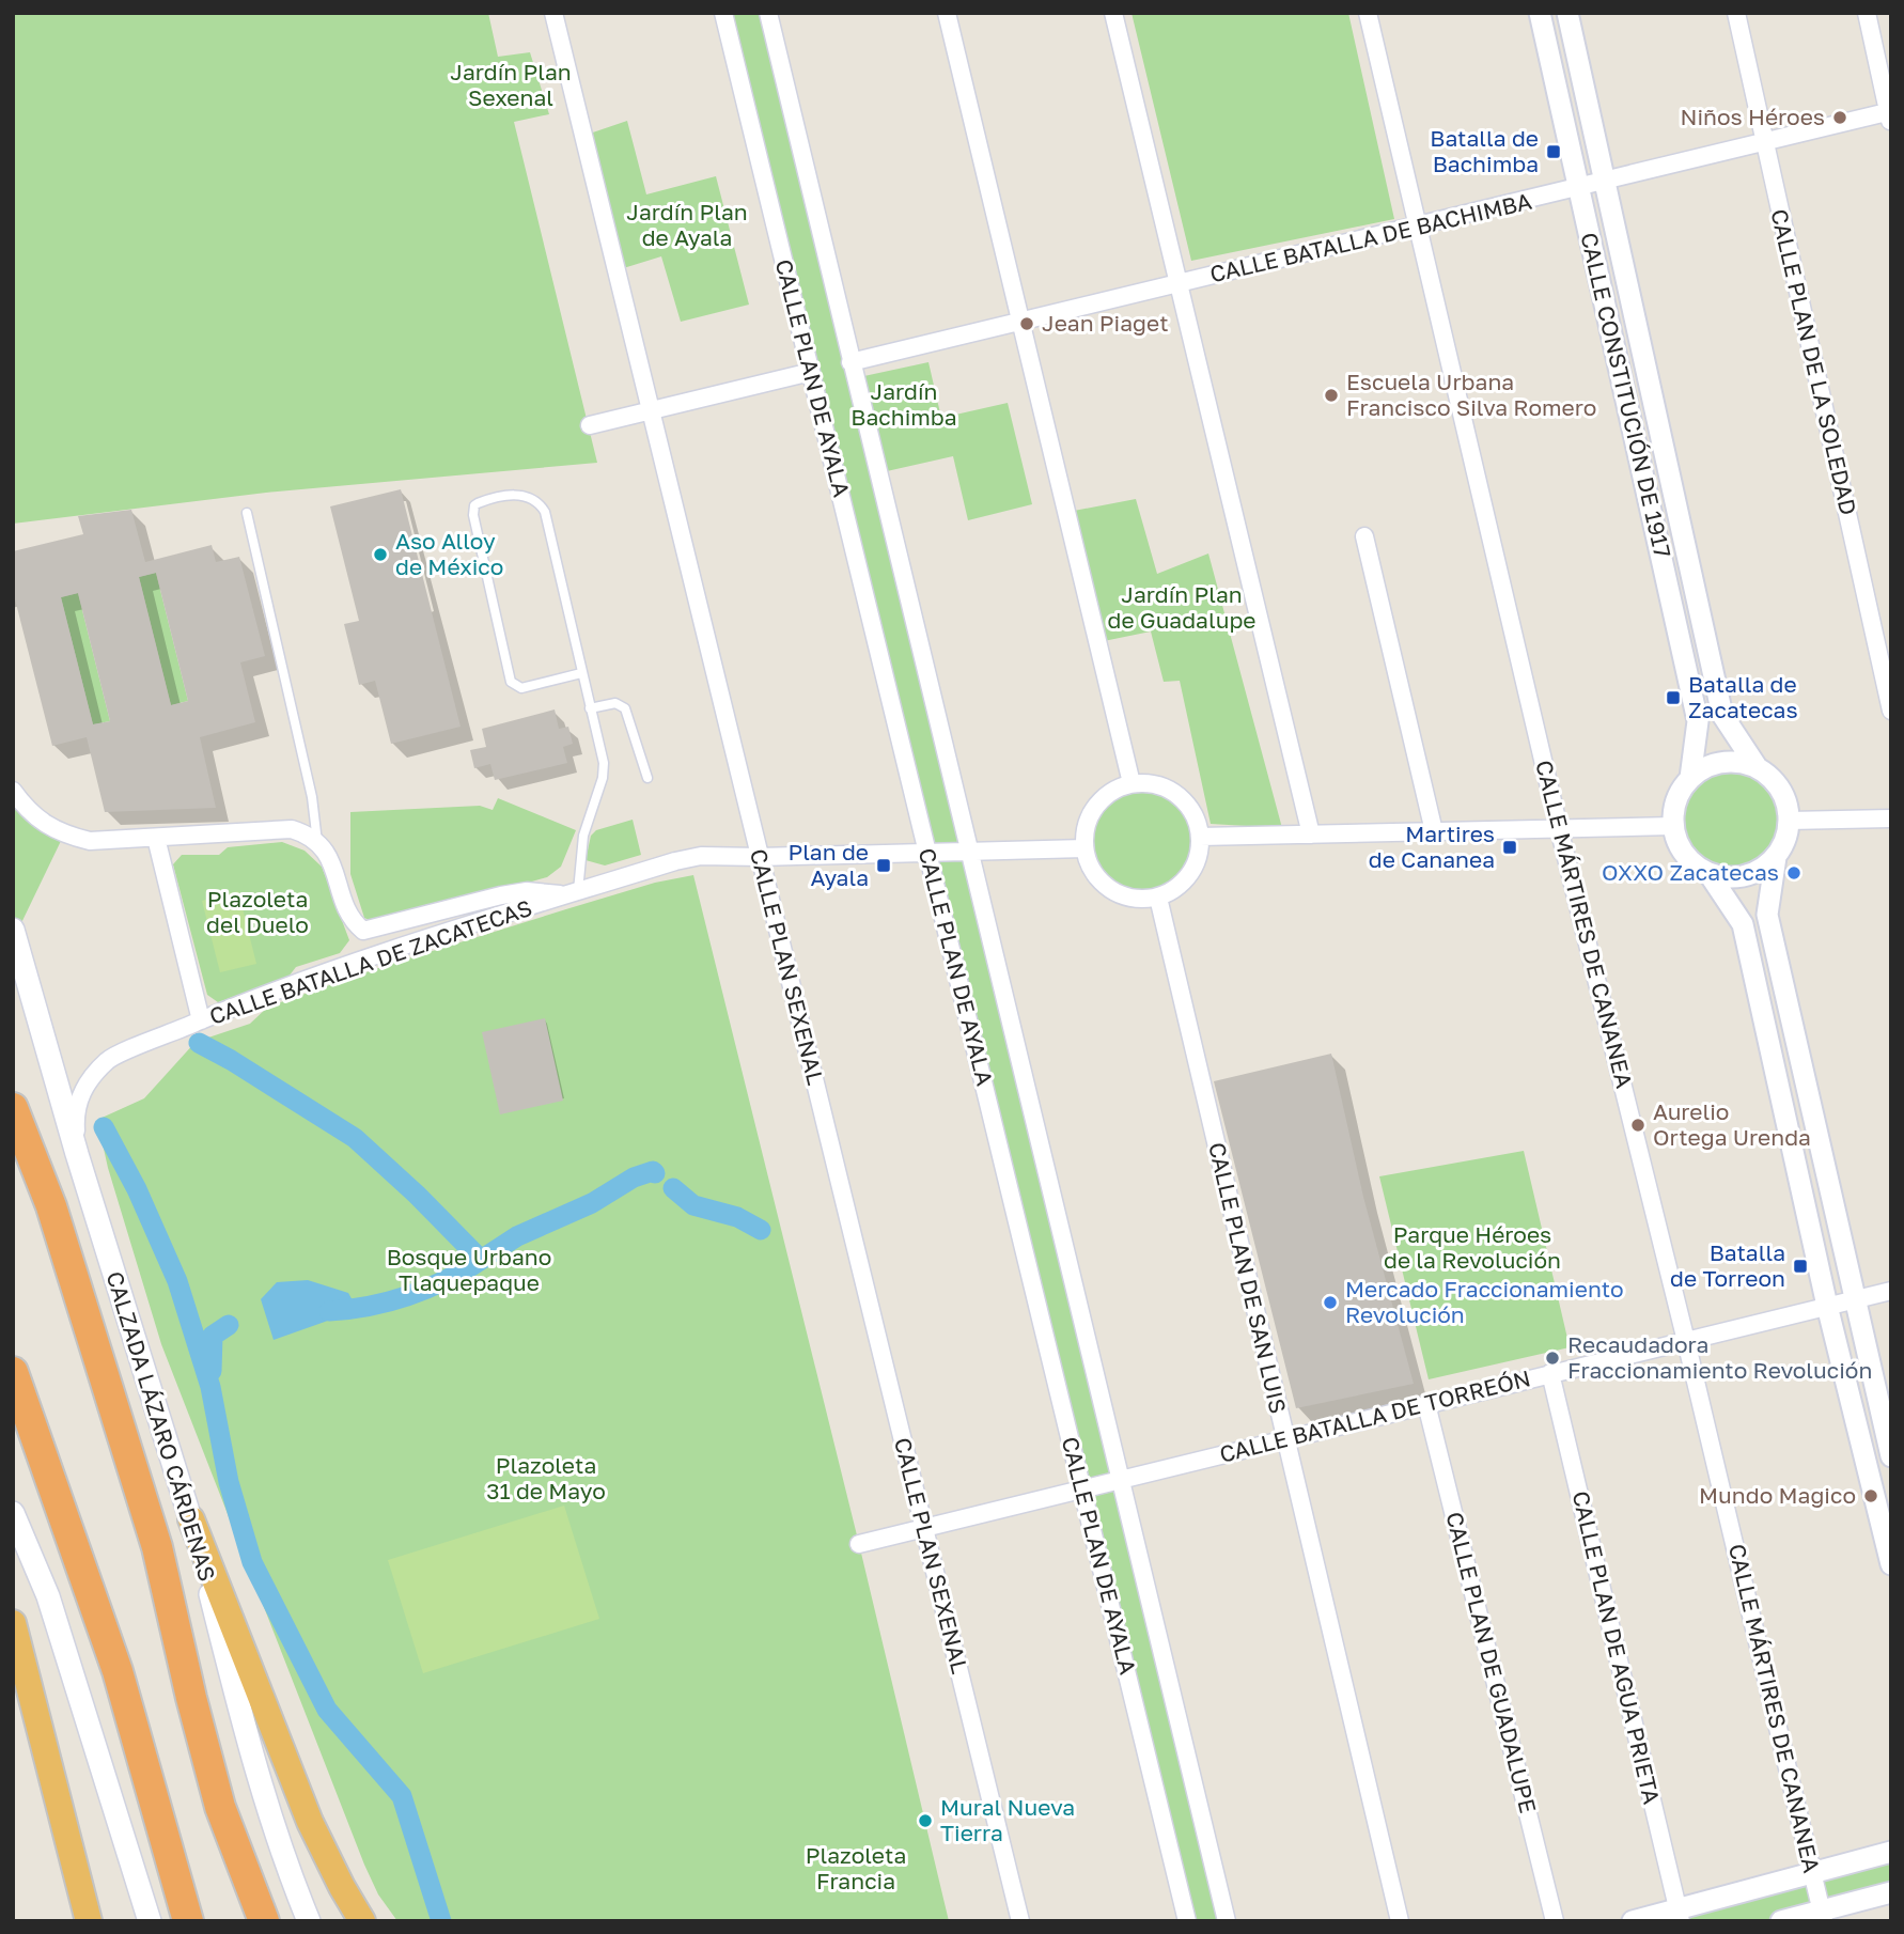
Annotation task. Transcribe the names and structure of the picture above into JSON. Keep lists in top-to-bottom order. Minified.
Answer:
{"streets":{"highway":["CALZADA LÁZARO CÁRDENAS"],"street":["CALLE BATALLA DE BACHIMBA","CALLE PLAN DE LA SOLEDAD","CALLE PLAN DE AYALA","CALLE CONSTITUCIÓN DE 1917","CALLE MÁRTIRES DE CANANEA","CALLE BATALLA DE ZACATECAS","CALLE PLAN SEXENAL","CALLE PLAN DE SAN LUIS","CALLE BATALLA DE TORREÓN","CALLE PLAN DE AGUA PRIETA","CALLE PLAN DE GUADALUPE"]},"crossings":[["CALLE BATALLA DE BACHIMBA","CALLE PLAN DE LA SOLEDAD"],["CALLE BATALLA DE BACHIMBA","CALLE PLAN DE AYALA"],["CALLE BATALLA DE BACHIMBA","CALLE CONSTITUCIÓN DE 1917"],["CALLE BATALLA DE BACHIMBA","CALLE MÁRTIRES DE CANANEA"],["CALLE PLAN DE AYALA","CALLE BATALLA DE ZACATECAS"],["CALLE PLAN DE AYALA","CALLE BATALLA DE TORREÓN"],["CALLE MÁRTIRES DE CANANEA","CALLE BATALLA DE TORREÓN"],["CALLE BATALLA DE ZACATECAS","CALLE PLAN SEXENAL"],["CALLE BATALLA DE ZACATECAS","CALLE PLAN DE SAN LUIS"],["CALLE BATALLA DE ZACATECAS","CALZADA LÁZARO CÁRDENAS"],["CALLE PLAN SEXENAL","CALLE BATALLA DE TORREÓN"],["CALLE PLAN DE SAN LUIS","CALLE BATALLA DE TORREÓN"],["CALLE BATALLA DE TORREÓN","CALLE PLAN DE AGUA PRIETA"],["CALLE BATALLA DE TORREÓN","CALLE PLAN DE GUADALUPE"]],"parks":["Jardín Plan Sexenal","Jardín Plan de Ayala","Jardín Bachimba","Jardín Plan de Guadalupe","Plazoleta del Duelo","Parque Héroes de la Revolución","Bosque Urbano Tlaquepaque","Plazoleta 31 de Mayo","Plazoleta Francia"],"places":{"other":["Niños Héroes","Jean Piaget","Escuela Urbana Francisco Silva Romero","Aso Alloy de México","OXXO Zacatecas","Aurelio Ortega Urenda","Mercado Fraccionamiento Revolución","Recaudadora Fraccionamiento Revolución","Mundo Magico","Mural Nueva Tierra"],"transit":["Batalla de Bachimba","Batalla de Zacatecas","Martires de Cananea","Plan de Ayala","Batalla de Torreon"]}}
